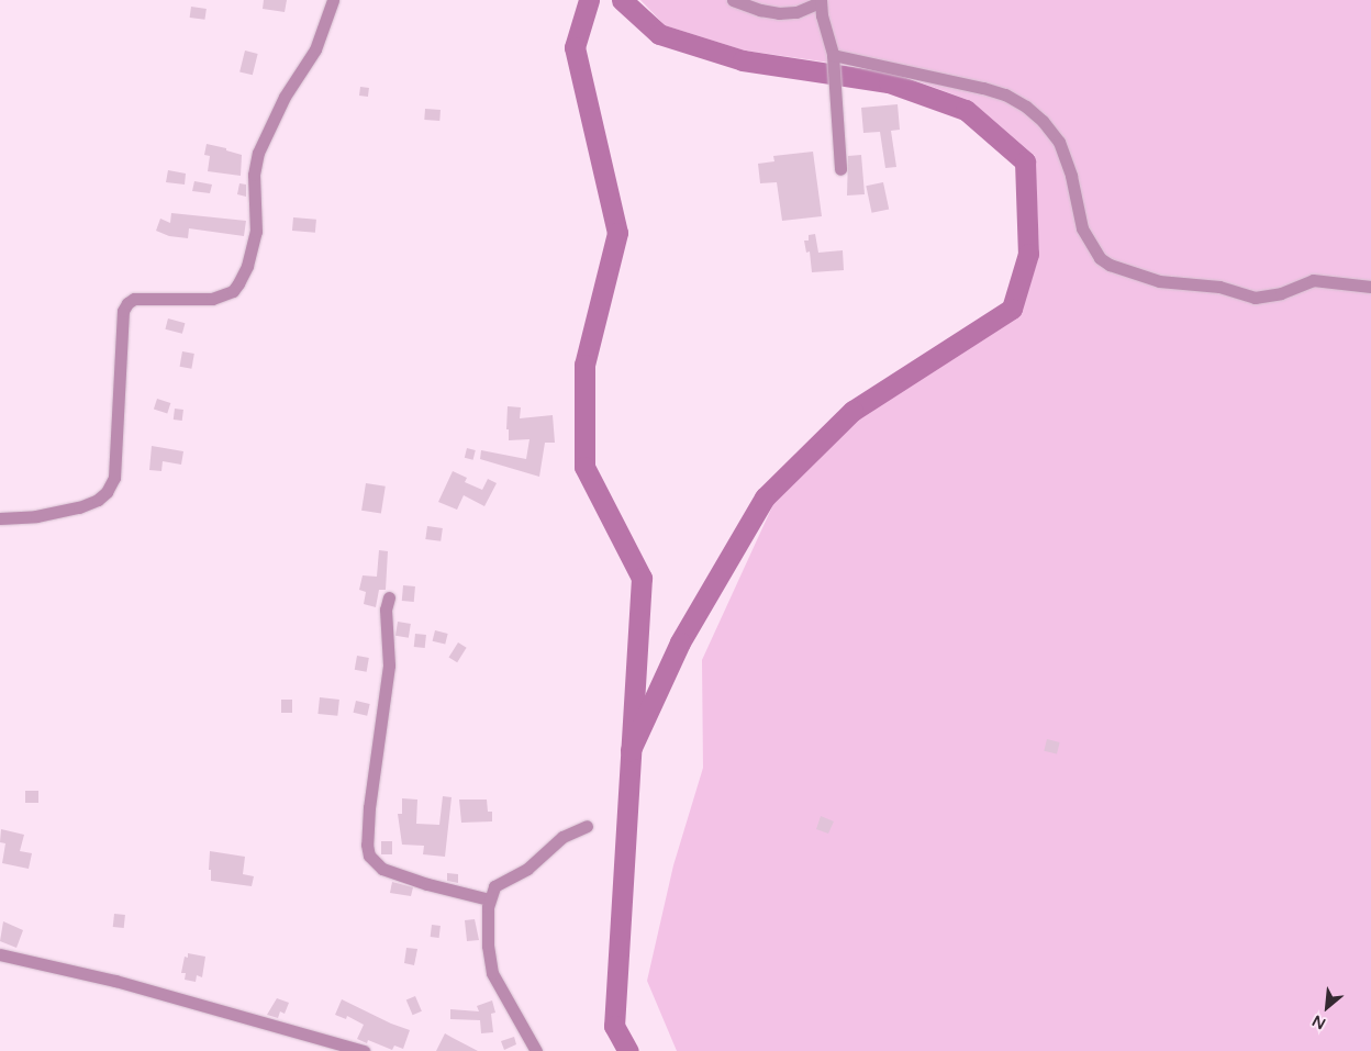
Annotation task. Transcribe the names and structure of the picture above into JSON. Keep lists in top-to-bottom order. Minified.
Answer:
{"north":"bottom left"}
